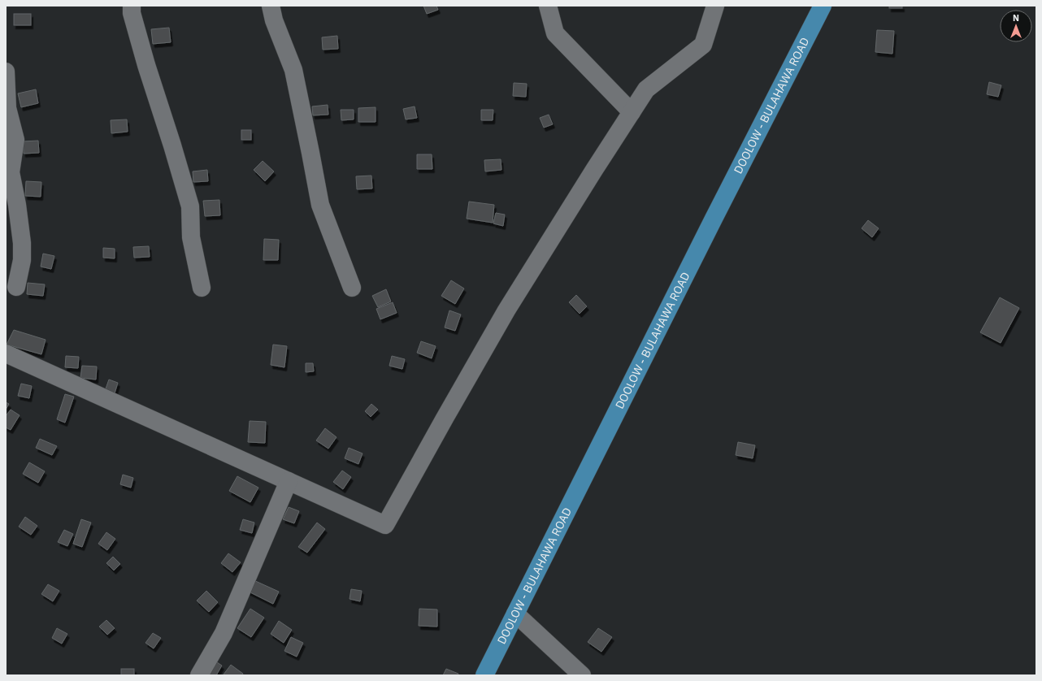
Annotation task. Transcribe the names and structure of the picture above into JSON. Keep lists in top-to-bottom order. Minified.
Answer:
{"streets":{"main road":["DOOLOW - BULAHAWA ROAD"]},"north":"top"}
